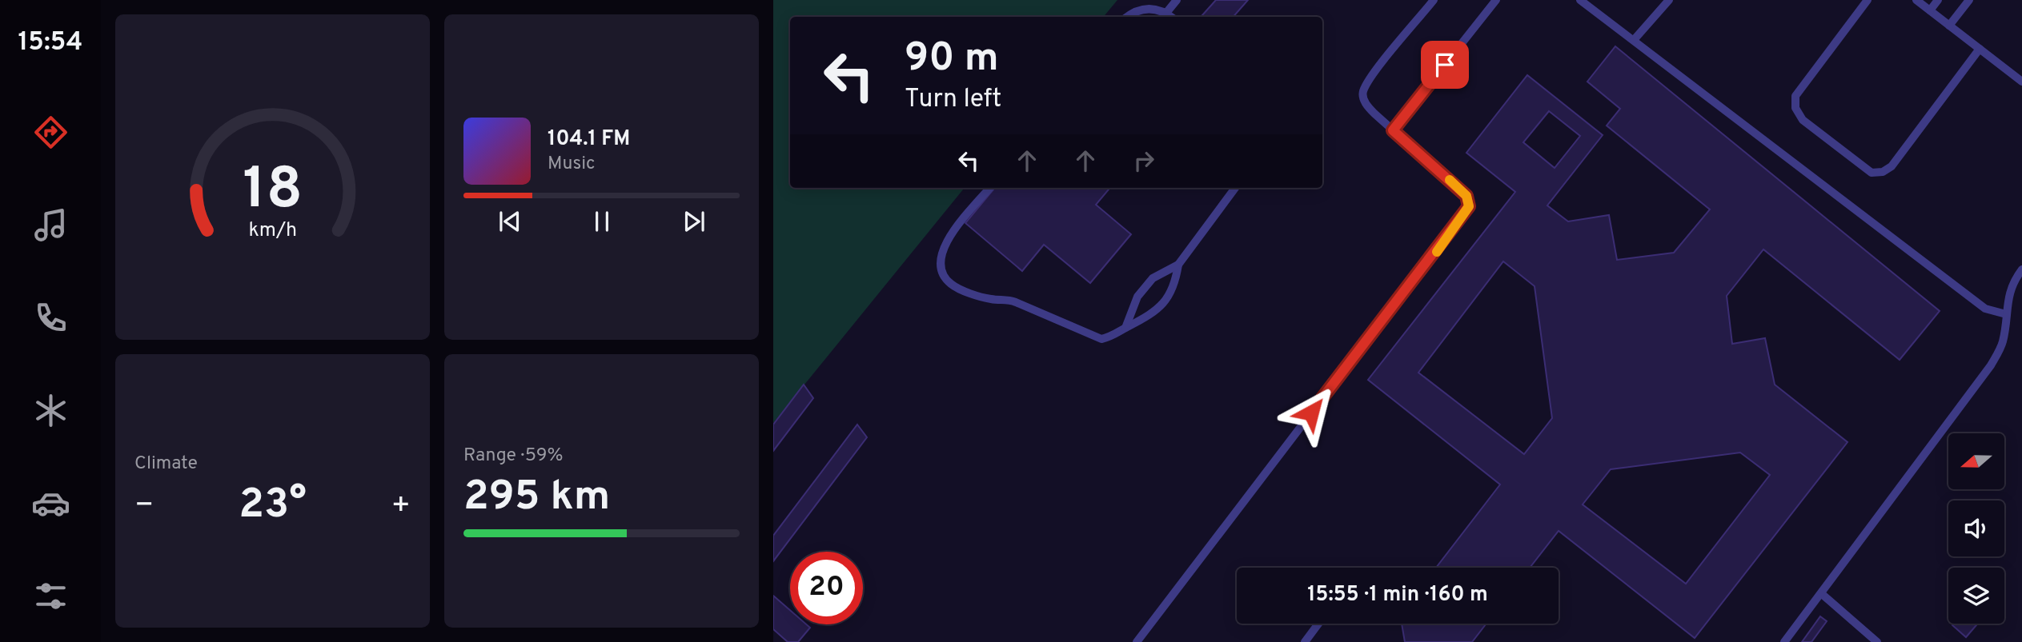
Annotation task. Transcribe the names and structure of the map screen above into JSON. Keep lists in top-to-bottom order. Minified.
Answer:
{"north":"left","page":{"tabs":"15:54","turn":["90 m","Turn left"],"song":["104.1 FM","Music"],"tile":["Climate",["Range · 59%","295 km"]],"heat":["−","23°","+"],"limit":"20","trip":"15:55 · 1 min · 160 m","gauge":["18","km/h"]}}
